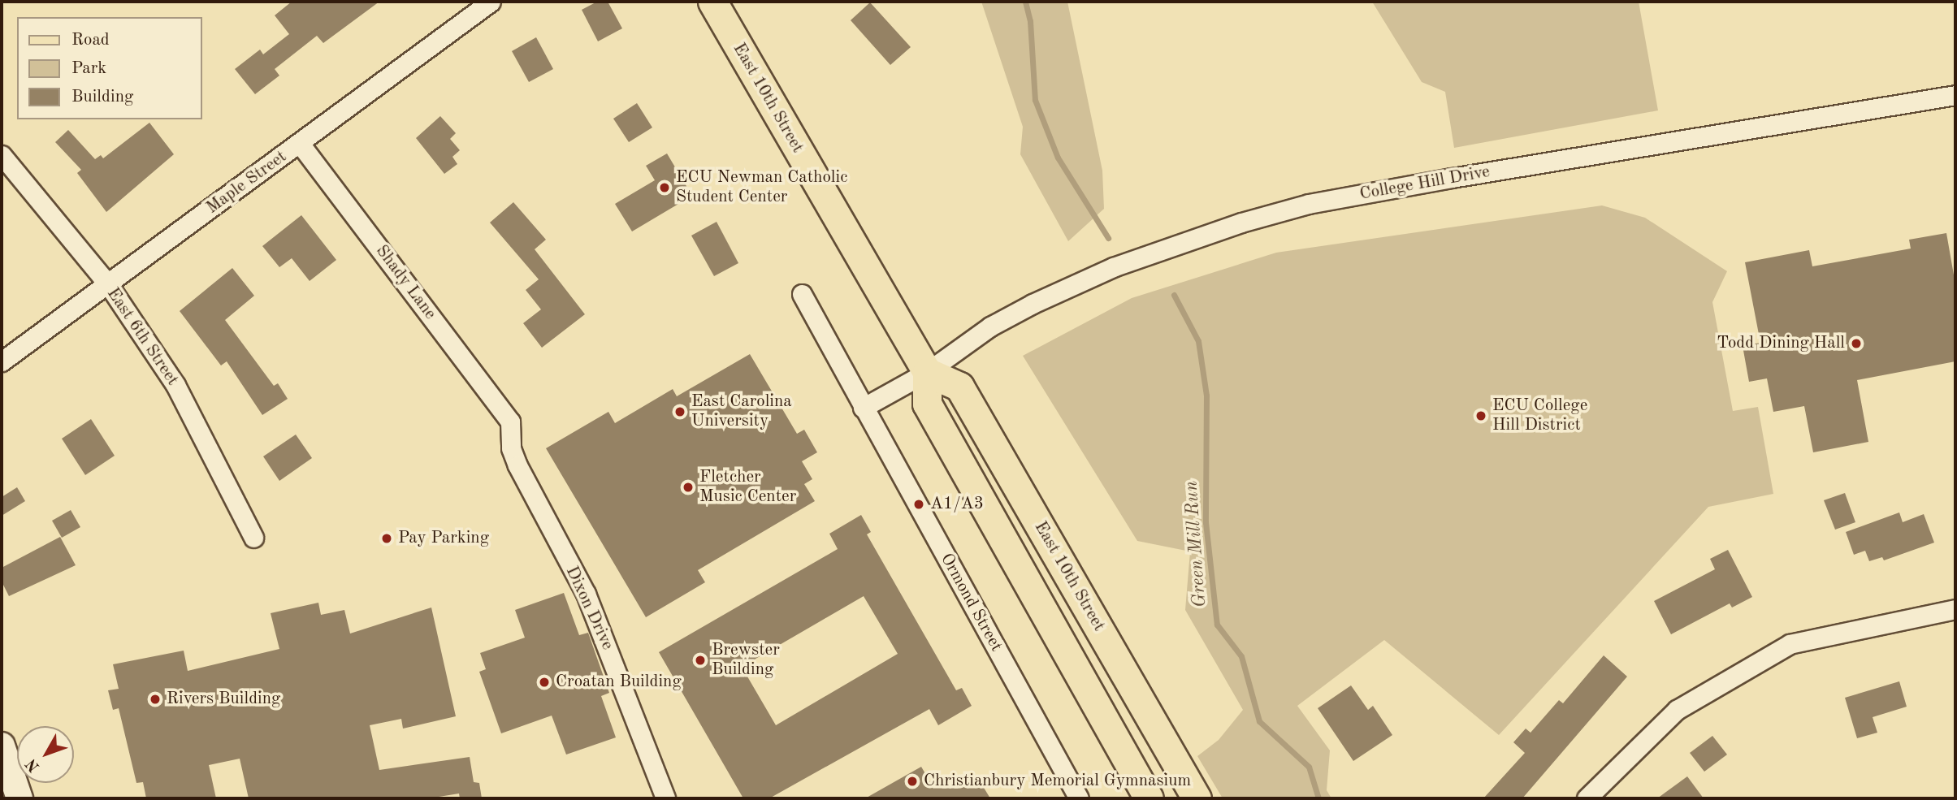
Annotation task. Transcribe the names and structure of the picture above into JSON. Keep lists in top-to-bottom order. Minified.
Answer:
{"streets":{"main road":["East 10th Street"],"street":["Maple Street","College Hill Drive","Shady Lane","East 6th Street","Ormond Street","Dixon Drive"]},"crossings":[["East 10th Street","College Hill Drive"],["Maple Street","Shady Lane"],["Maple Street","East 6th Street"],["Shady Lane","Dixon Drive"]],"water":["Green Mill Run"],"places":["ECU Newman Catholic Student Center","Todd Dining Hall","East Carolina University","ECU College Hill District","Fletcher Music Center","A1/A3","Pay Parking","Brewster Building","Croatan Building","Rivers Building","Christianbury Memorial Gymnasium"],"legend":["Road","Park","Building"],"north":"bottom left"}
